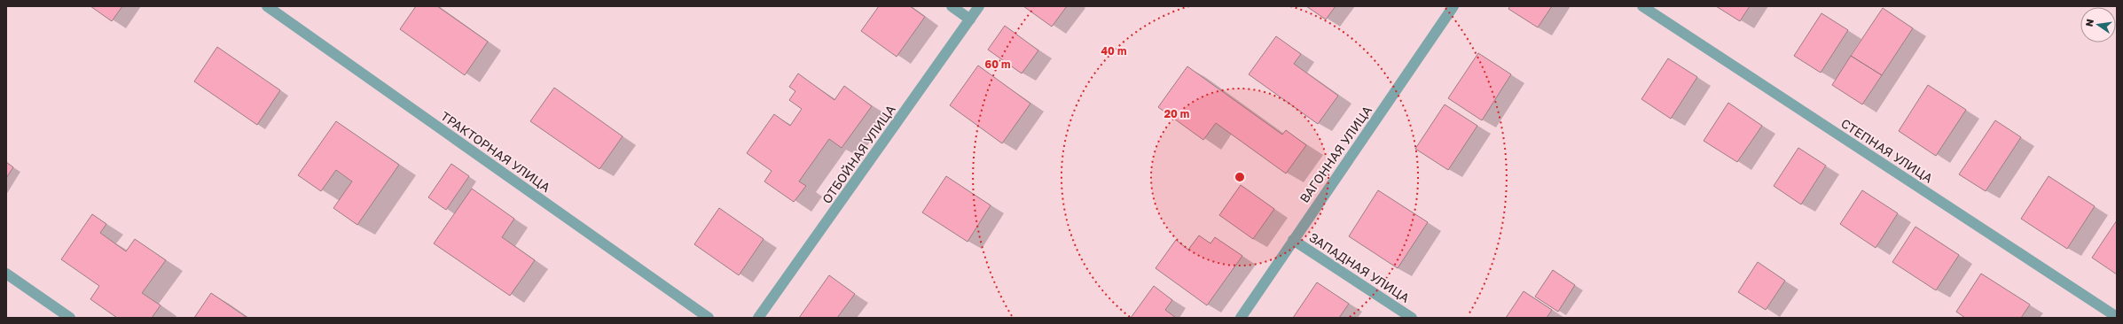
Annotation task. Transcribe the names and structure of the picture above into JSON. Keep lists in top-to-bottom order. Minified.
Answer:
{"streets":{"street":["СТЕПНАЯ УЛИЦА","ТРАКТОРНАЯ УЛИЦА","ОТБОЙНАЯ УЛИЦА","ВАГОННАЯ УЛИЦА","ЗАПАДНАЯ УЛИЦА"]},"crossings":[["ВАГОННАЯ УЛИЦА","ЗАПАДНАЯ УЛИЦА"]],"north":"left","rings":["40 m","60 m","20 m"]}
